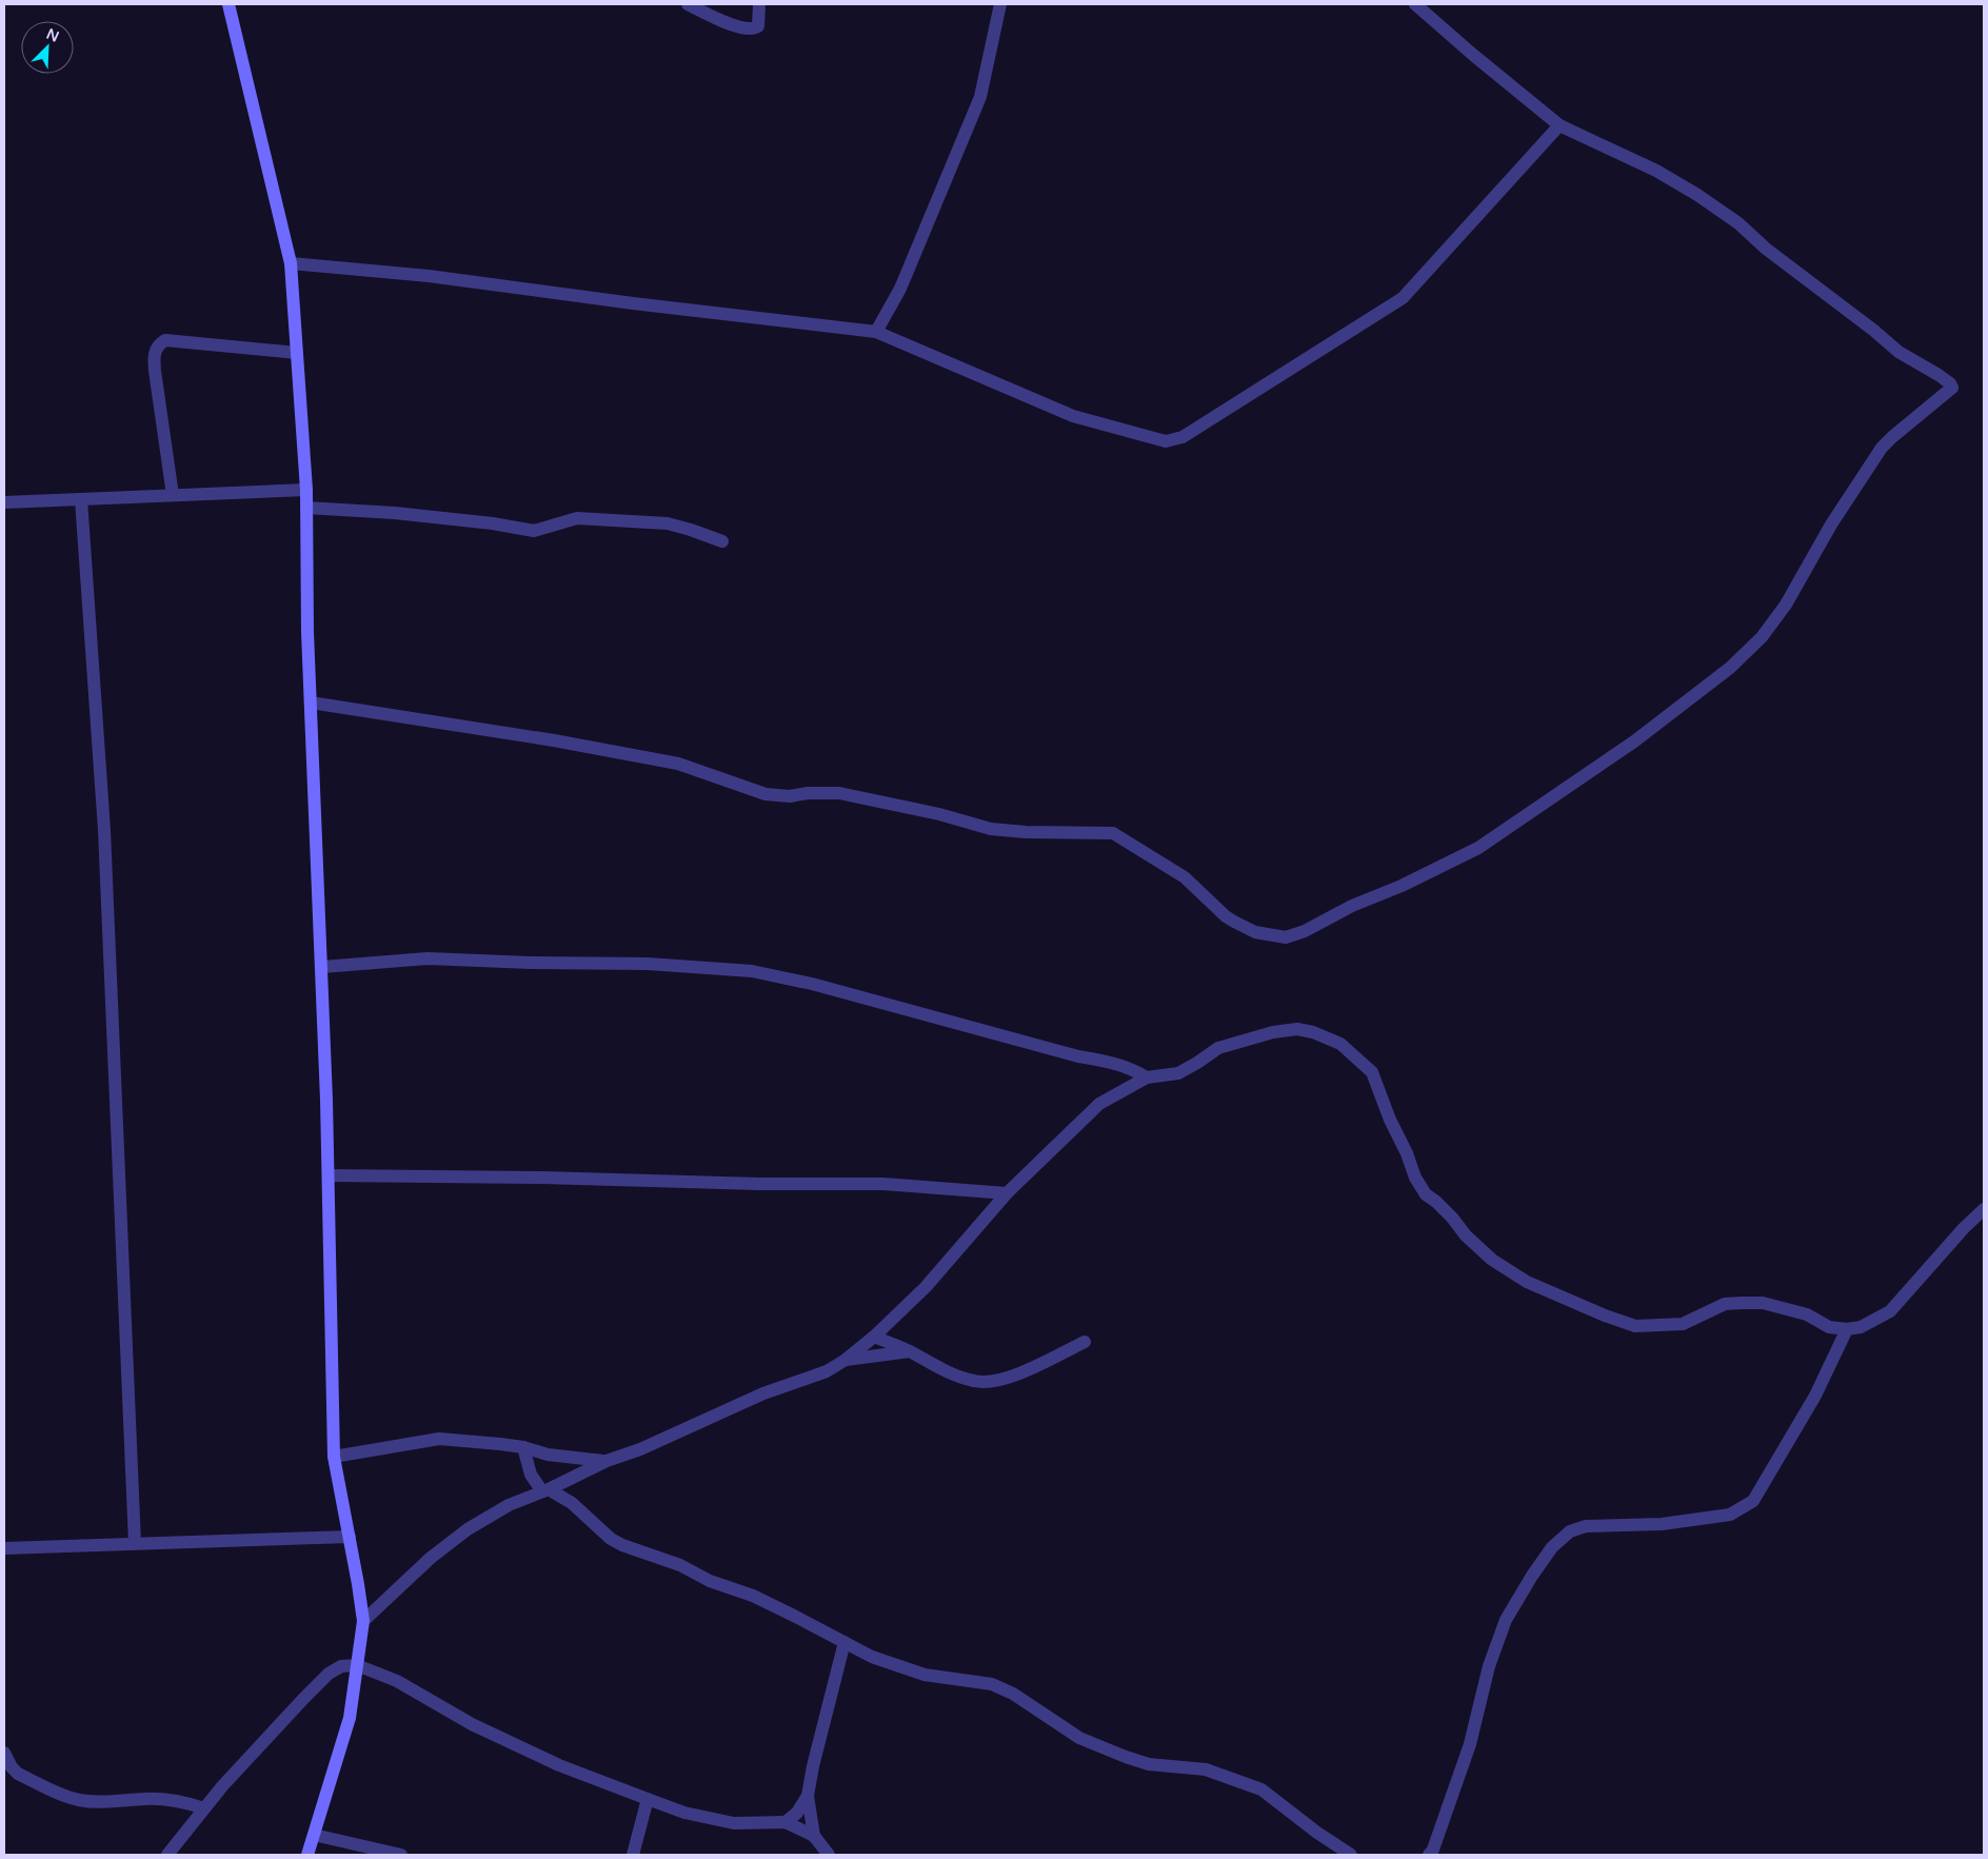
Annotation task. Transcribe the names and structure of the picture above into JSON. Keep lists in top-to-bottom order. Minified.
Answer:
{"north":"top right"}
